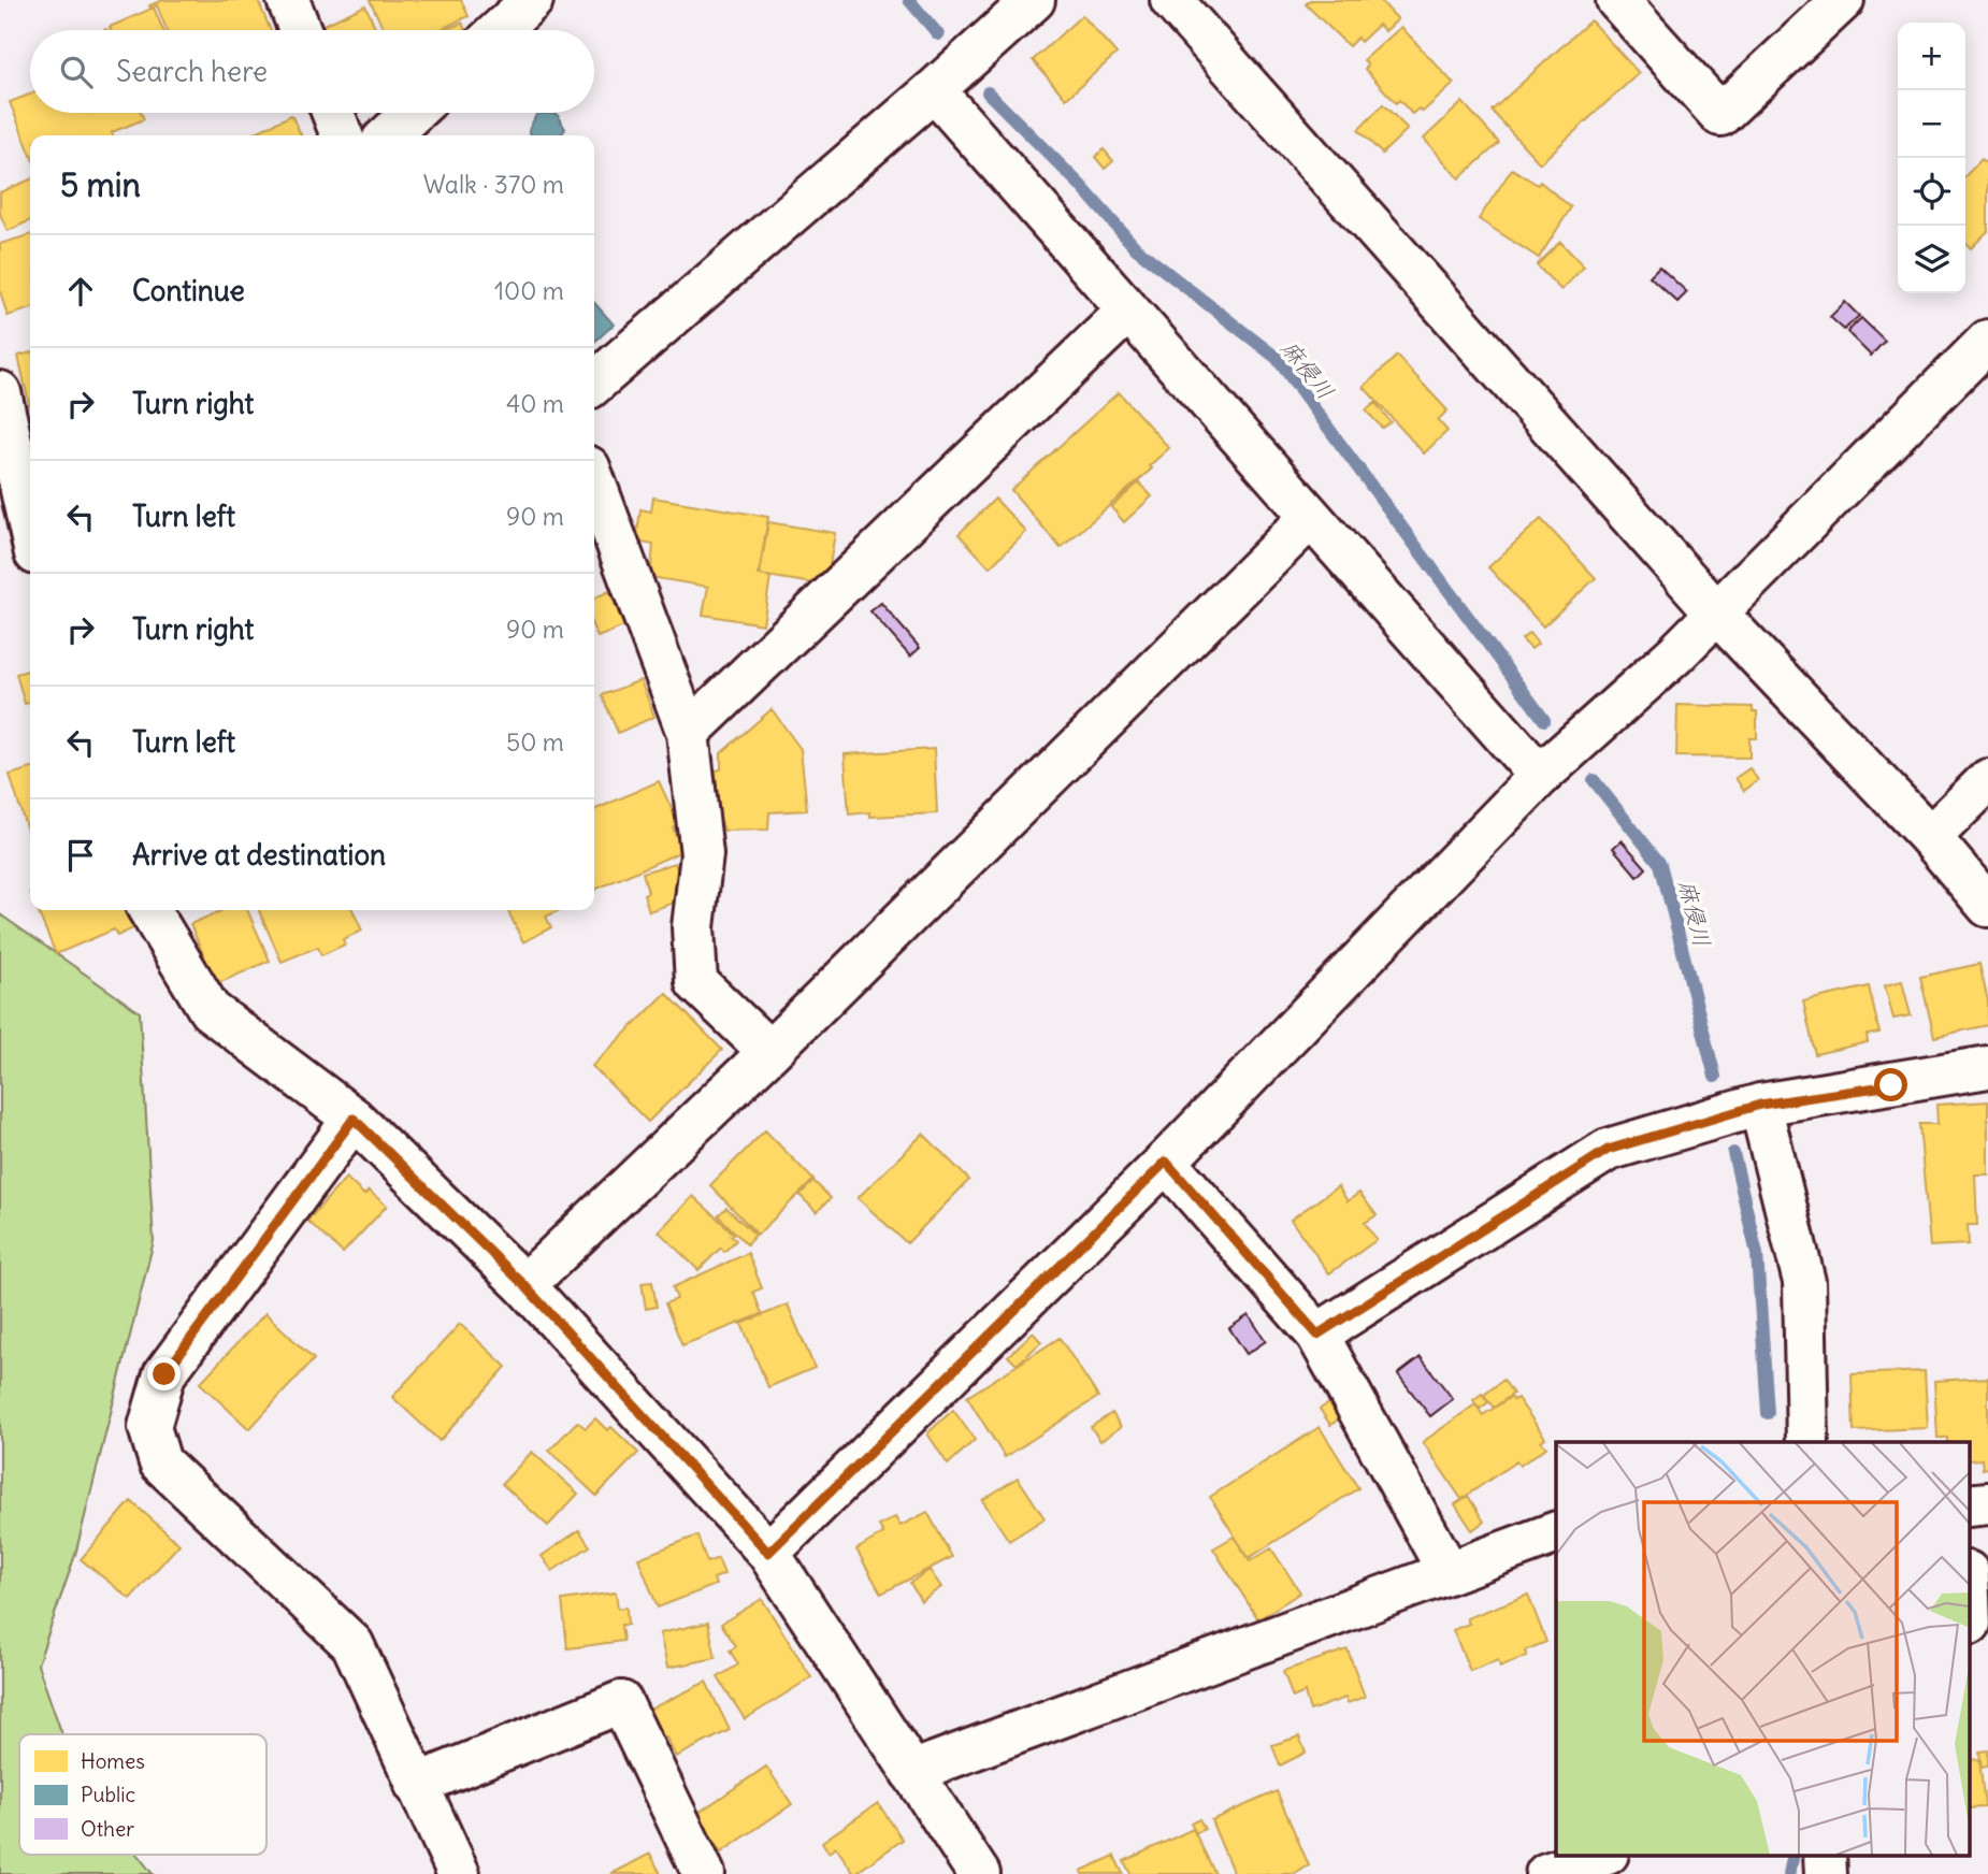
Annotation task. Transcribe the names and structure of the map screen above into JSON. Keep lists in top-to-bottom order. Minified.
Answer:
{"water":["麻侵川"],"legend":["Homes","Public","Other"],"page":{"map_buttons":["+","−"],"search":"Search here","heading":["5 min","Walk · 370 m"],"list":[["Continue","100 m"],["Turn right","40 m"],["Turn left","90 m"],["Turn right","90 m"],["Turn left","50 m"],"Arrive at destination"]}}
